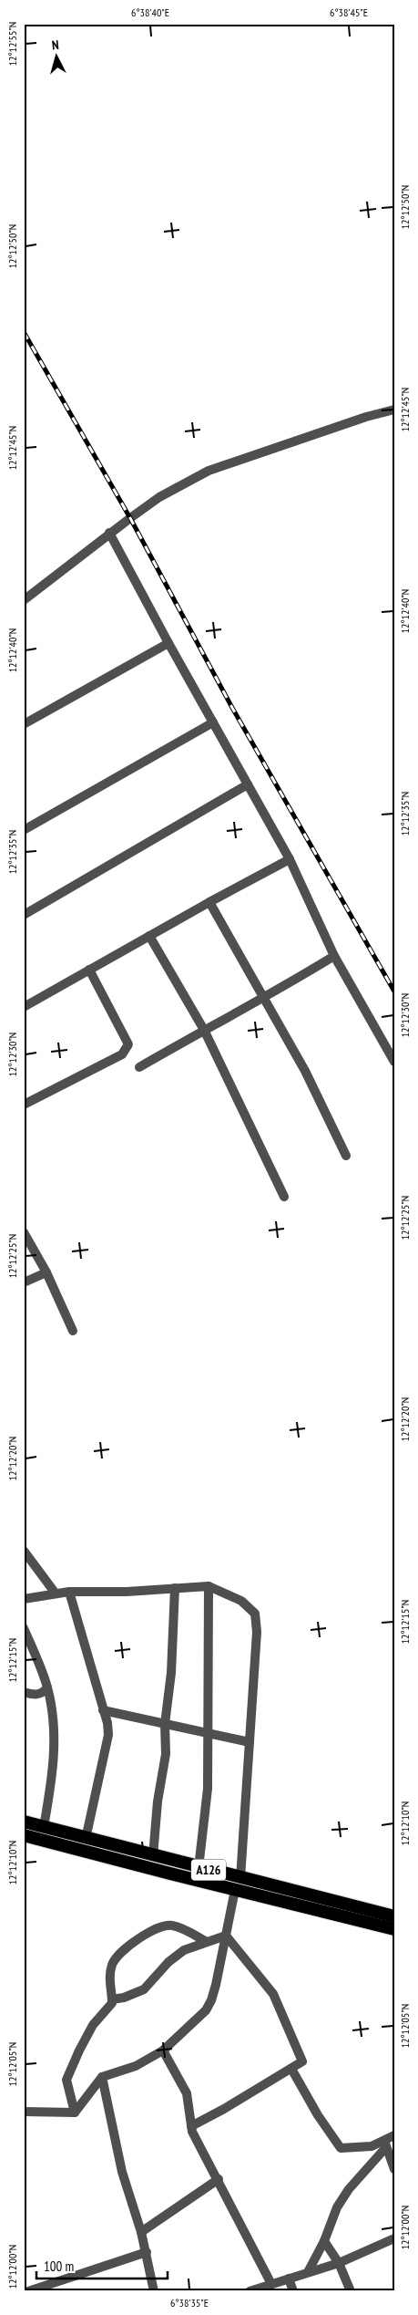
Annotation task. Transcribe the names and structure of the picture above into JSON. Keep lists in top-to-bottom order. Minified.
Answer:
{"streets":{"highway":["A126"]},"scale_bar":"100 m","north":"top","coordinates":["6°38'40\"E","6°38'45\"E","12°12'55\"N","12°12'50\"N","12°12'45\"N","12°12'40\"N","12°12'35\"N","12°12'30\"N","12°12'25\"N","12°12'20\"N","12°12'15\"N","12°12'10\"N","12°12'05\"N","12°12'00\"N","6°38'35\"E"]}
